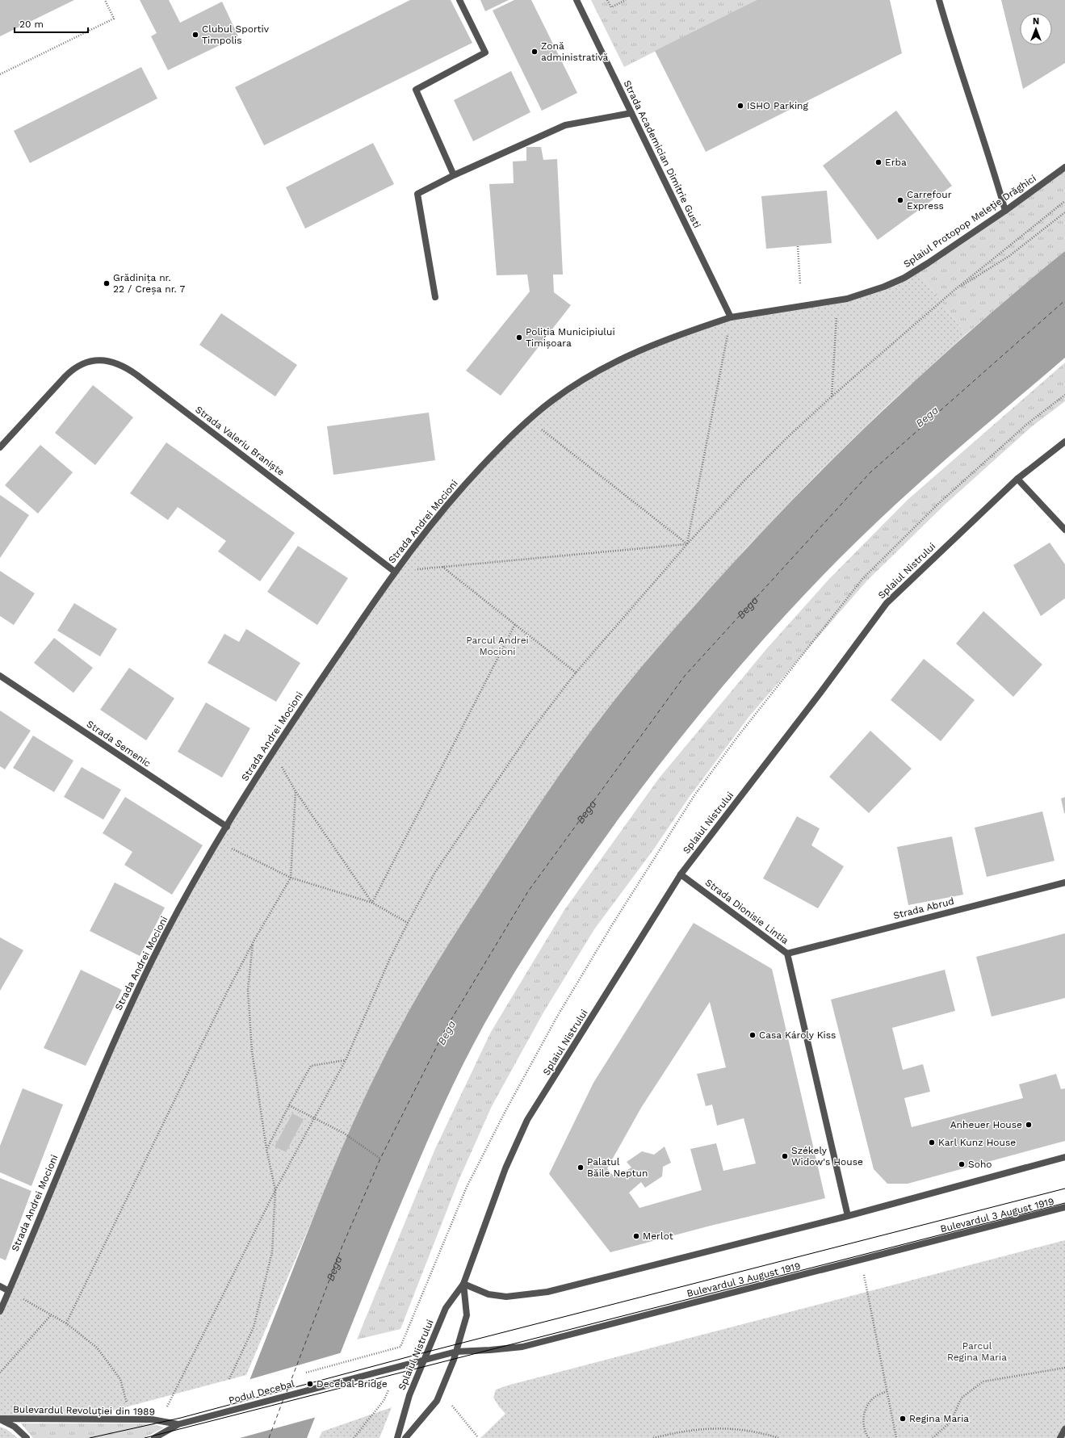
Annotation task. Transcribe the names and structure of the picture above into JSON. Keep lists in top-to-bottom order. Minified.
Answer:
{"streets":{"street":["Strada Academician Dimitrie Gusti","Splaiul Protopop Meleție Drăghici","Strada Valeriu Braniște","Strada Andrei Mocioni","Splaiul Nistrului","Strada Semenic","Strada Abrud","Strada Dionisie Lintia","Bulevardul 3 August 1919","Podul Decebal","Bulevardul Revoluției din 1989"]},"crossings":[["Strada Academician Dimitrie Gusti","Splaiul Protopop Meleție Drăghici"],["Strada Academician Dimitrie Gusti","Strada Andrei Mocioni"],["Splaiul Protopop Meleție Drăghici","Strada Andrei Mocioni"],["Strada Valeriu Braniște","Strada Andrei Mocioni"],["Strada Andrei Mocioni","Strada Semenic"],["Splaiul Nistrului","Strada Dionisie Lintia"],["Splaiul Nistrului","Bulevardul 3 August 1919"],["Splaiul Nistrului","Podul Decebal"],["Strada Abrud","Strada Dionisie Lintia"],["Bulevardul 3 August 1919","Podul Decebal"],["Podul Decebal","Bulevardul Revoluției din 1989"]],"water":["Bega"],"parks":["Parcul Andrei Mocioni","Parcul Regina Maria"],"places":["Clubul Sportiv Timpolis","Zonă administrativă","ISHO Parking","Erba","Carrefour Express","Grădinița nr. 22 / Creșa nr. 7","Poliția Municipiului Timișoara","Casa Károly Kiss","Anheuer House","Karl Kunz House","Székely Widow's House","Soho","Palatul Băile Neptun","Merlot","Decebal Bridge","Regina Maria"],"scale_bar":"20 m","north":"top"}
